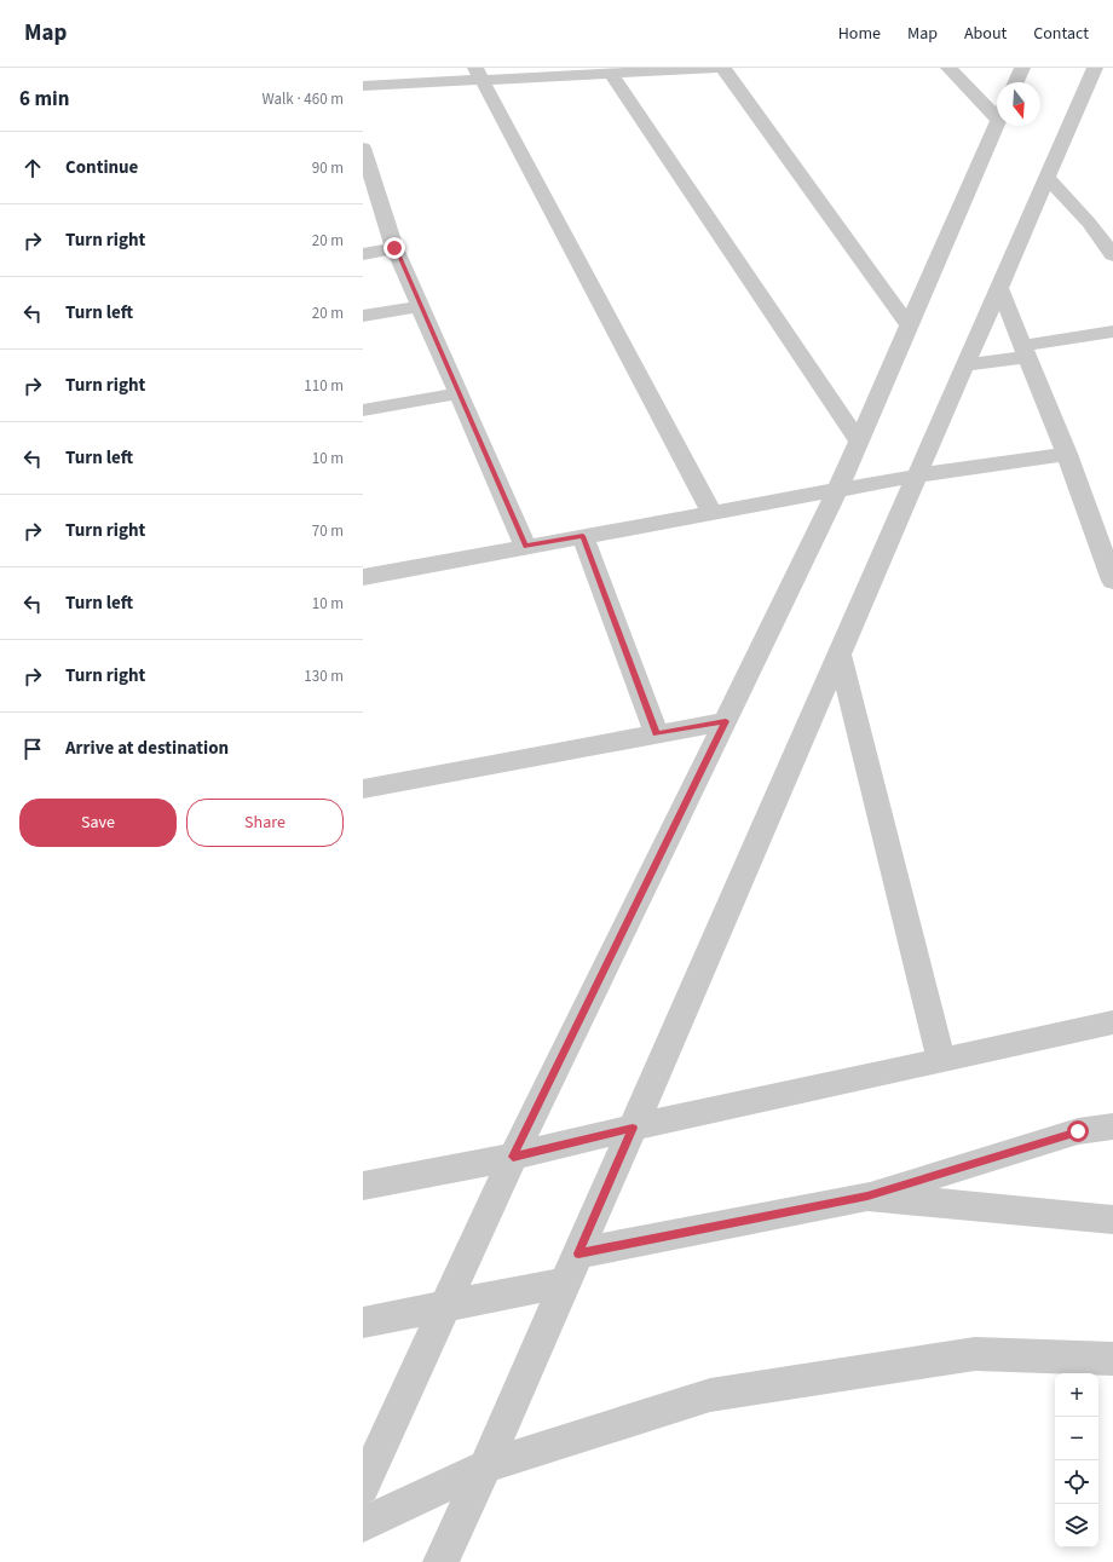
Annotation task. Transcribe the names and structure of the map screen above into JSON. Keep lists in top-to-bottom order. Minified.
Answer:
{"north":"bottom","page":{"header":"Map","nav":["Home","Map","About","Contact"],"heading":["6 min","Walk · 460 m"],"list":[["Continue","90 m"],["Turn right","20 m"],["Turn left","20 m"],["Turn right","110 m"],["Turn left","10 m"],["Turn right","70 m"],["Turn left","10 m"],["Turn right","130 m"],"Arrive at destination"],"buttons":["Save","Share"],"map_buttons":["+","−"]}}
